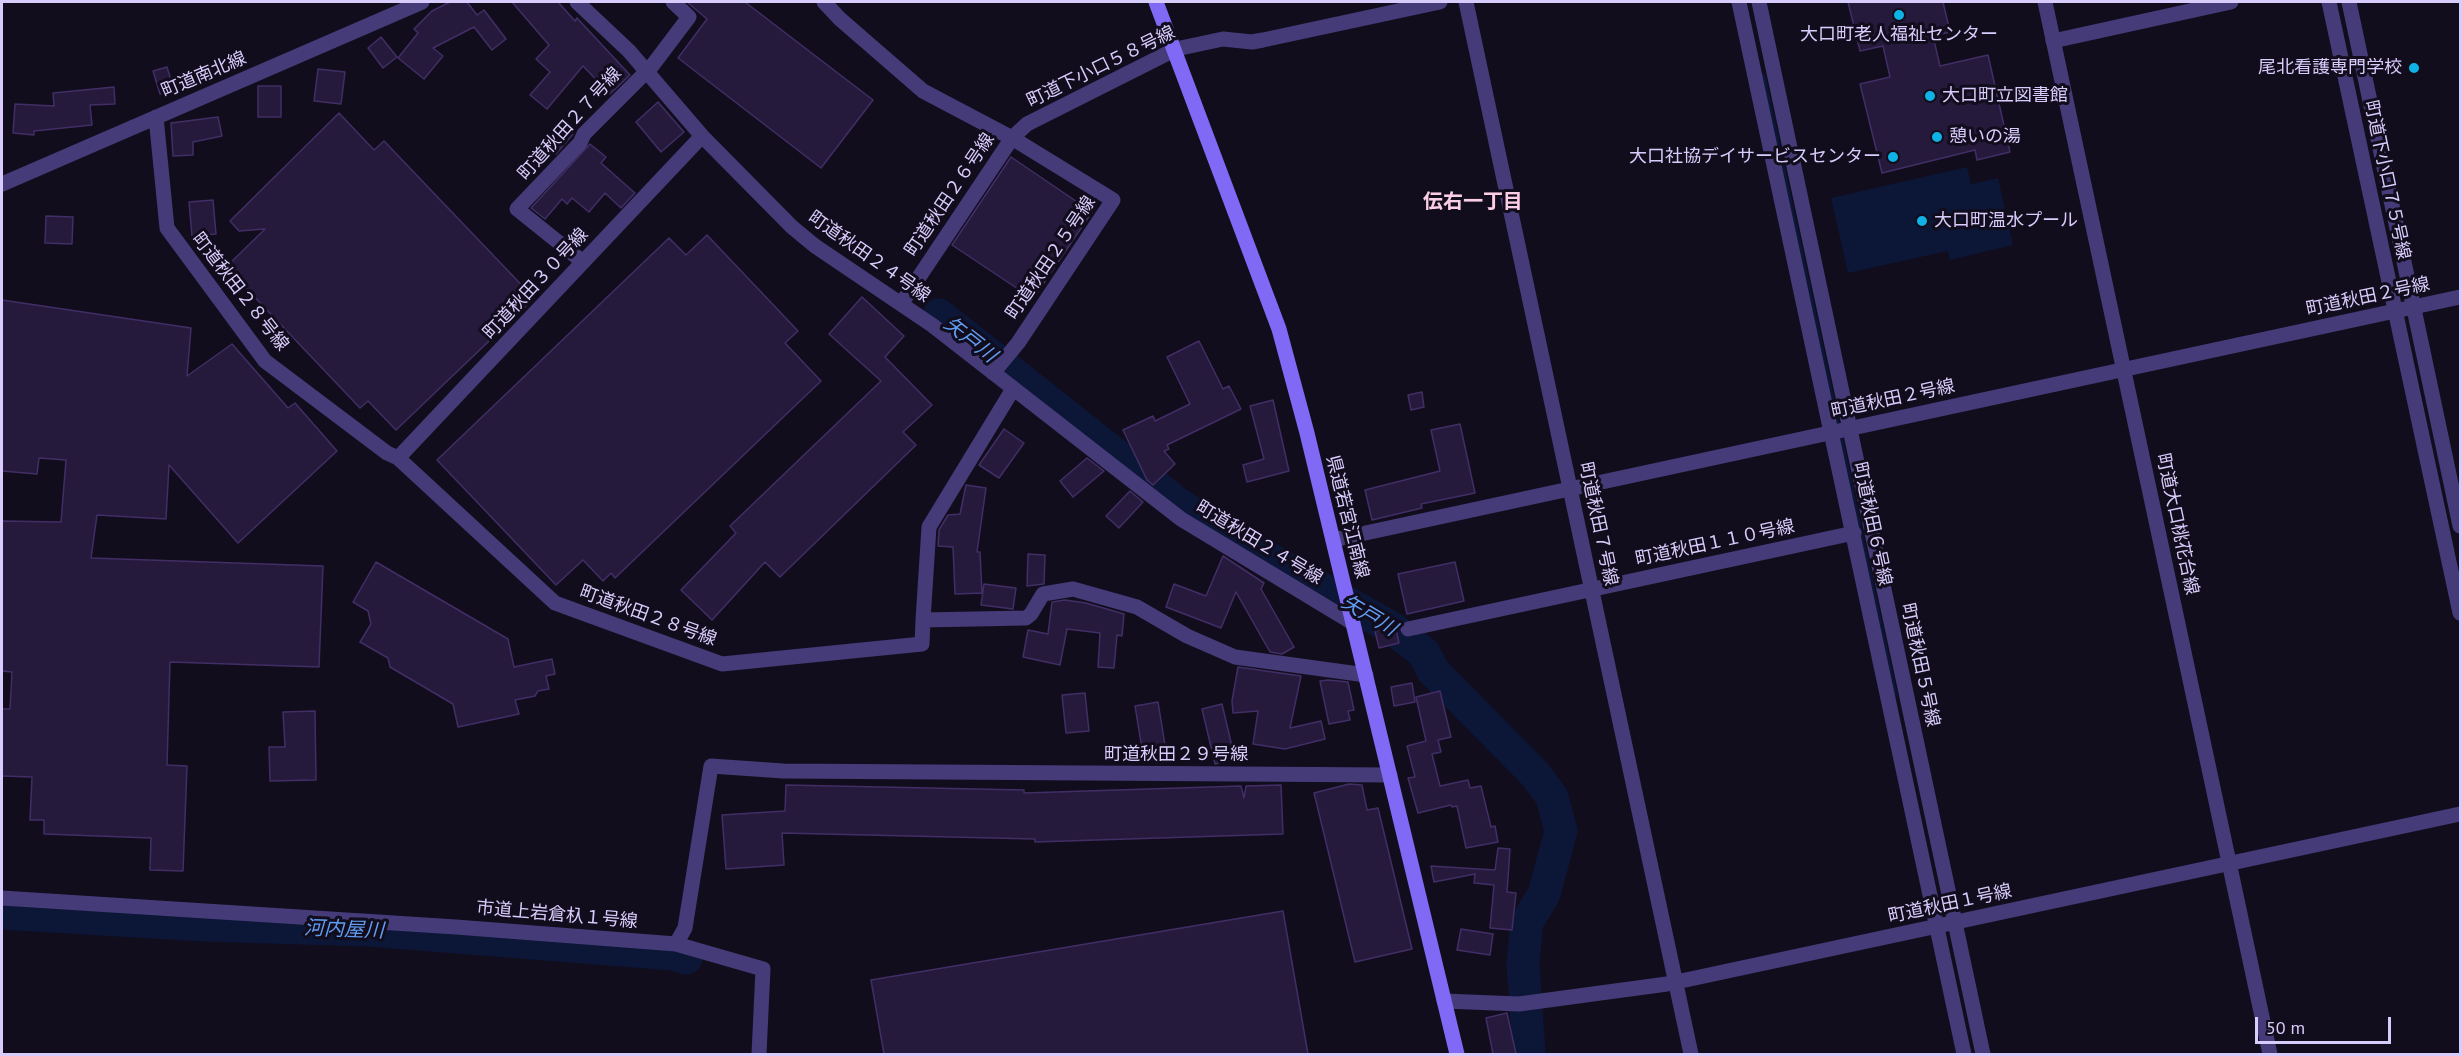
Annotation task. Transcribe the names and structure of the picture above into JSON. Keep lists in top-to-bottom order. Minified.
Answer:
{"streets":{"main road":["県道若宮江南線"],"street":["町道下小口５８号線","町道南北線","町道秋田２７号線","町道下小口７５号線","町道秋田２６号線","町道秋田２４号線","町道秋田２５号線","町道秋田３０号線","町道秋田２８号線","町道秋田２号線","町道秋田７号線","町道秋田６号線","町道大口桃花台線","町道秋田１１０号線","町道秋田５号線","町道秋田２９号線","町道秋田１号線","市道上岩倉杁１号線"]},"crossings":[["町道下小口５８号線","町道秋田２６号線"],["町道下小口５８号線","町道秋田２５号線"],["町道下小口５８号線","県道若宮江南線"],["町道南北線","町道秋田２８号線"],["町道秋田２７号線","町道秋田２４号線"],["町道秋田２７号線","町道秋田３０号線"],["町道下小口７５号線","町道秋田２号線"],["町道秋田２６号線","町道秋田２４号線"],["町道秋田２６号線","町道秋田２５号線"],["町道秋田２４号線","町道秋田２５号線"],["町道秋田２４号線","町道秋田３０号線"],["町道秋田２４号線","県道若宮江南線"],["町道秋田３０号線","町道秋田２８号線"],["町道秋田２号線","県道若宮江南線"],["町道秋田２号線","町道秋田７号線"],["町道秋田２号線","町道秋田６号線"],["町道秋田２号線","町道大口桃花台線"],["町道秋田２号線","町道秋田５号線"],["県道若宮江南線","町道秋田２９号線"],["県道若宮江南線","町道秋田１号線"],["町道秋田７号線","町道秋田１１０号線"],["町道秋田７号線","町道秋田１号線"],["町道秋田６号線","町道秋田１１０号線"],["町道秋田６号線","町道秋田１号線"],["町道大口桃花台線","町道秋田１号線"],["町道秋田５号線","町道秋田１号線"],["町道秋田２９号線","市道上岩倉杁１号線"]],"districts":["伝右一丁目"],"water":["矢戸川","河内屋川"],"places":["大口町老人福祉センター","尾北看護専門学校","大口町立図書館","憩いの湯","大口社協デイサービスセンター","大口町温水プール"],"scale_bar":"50 m"}
